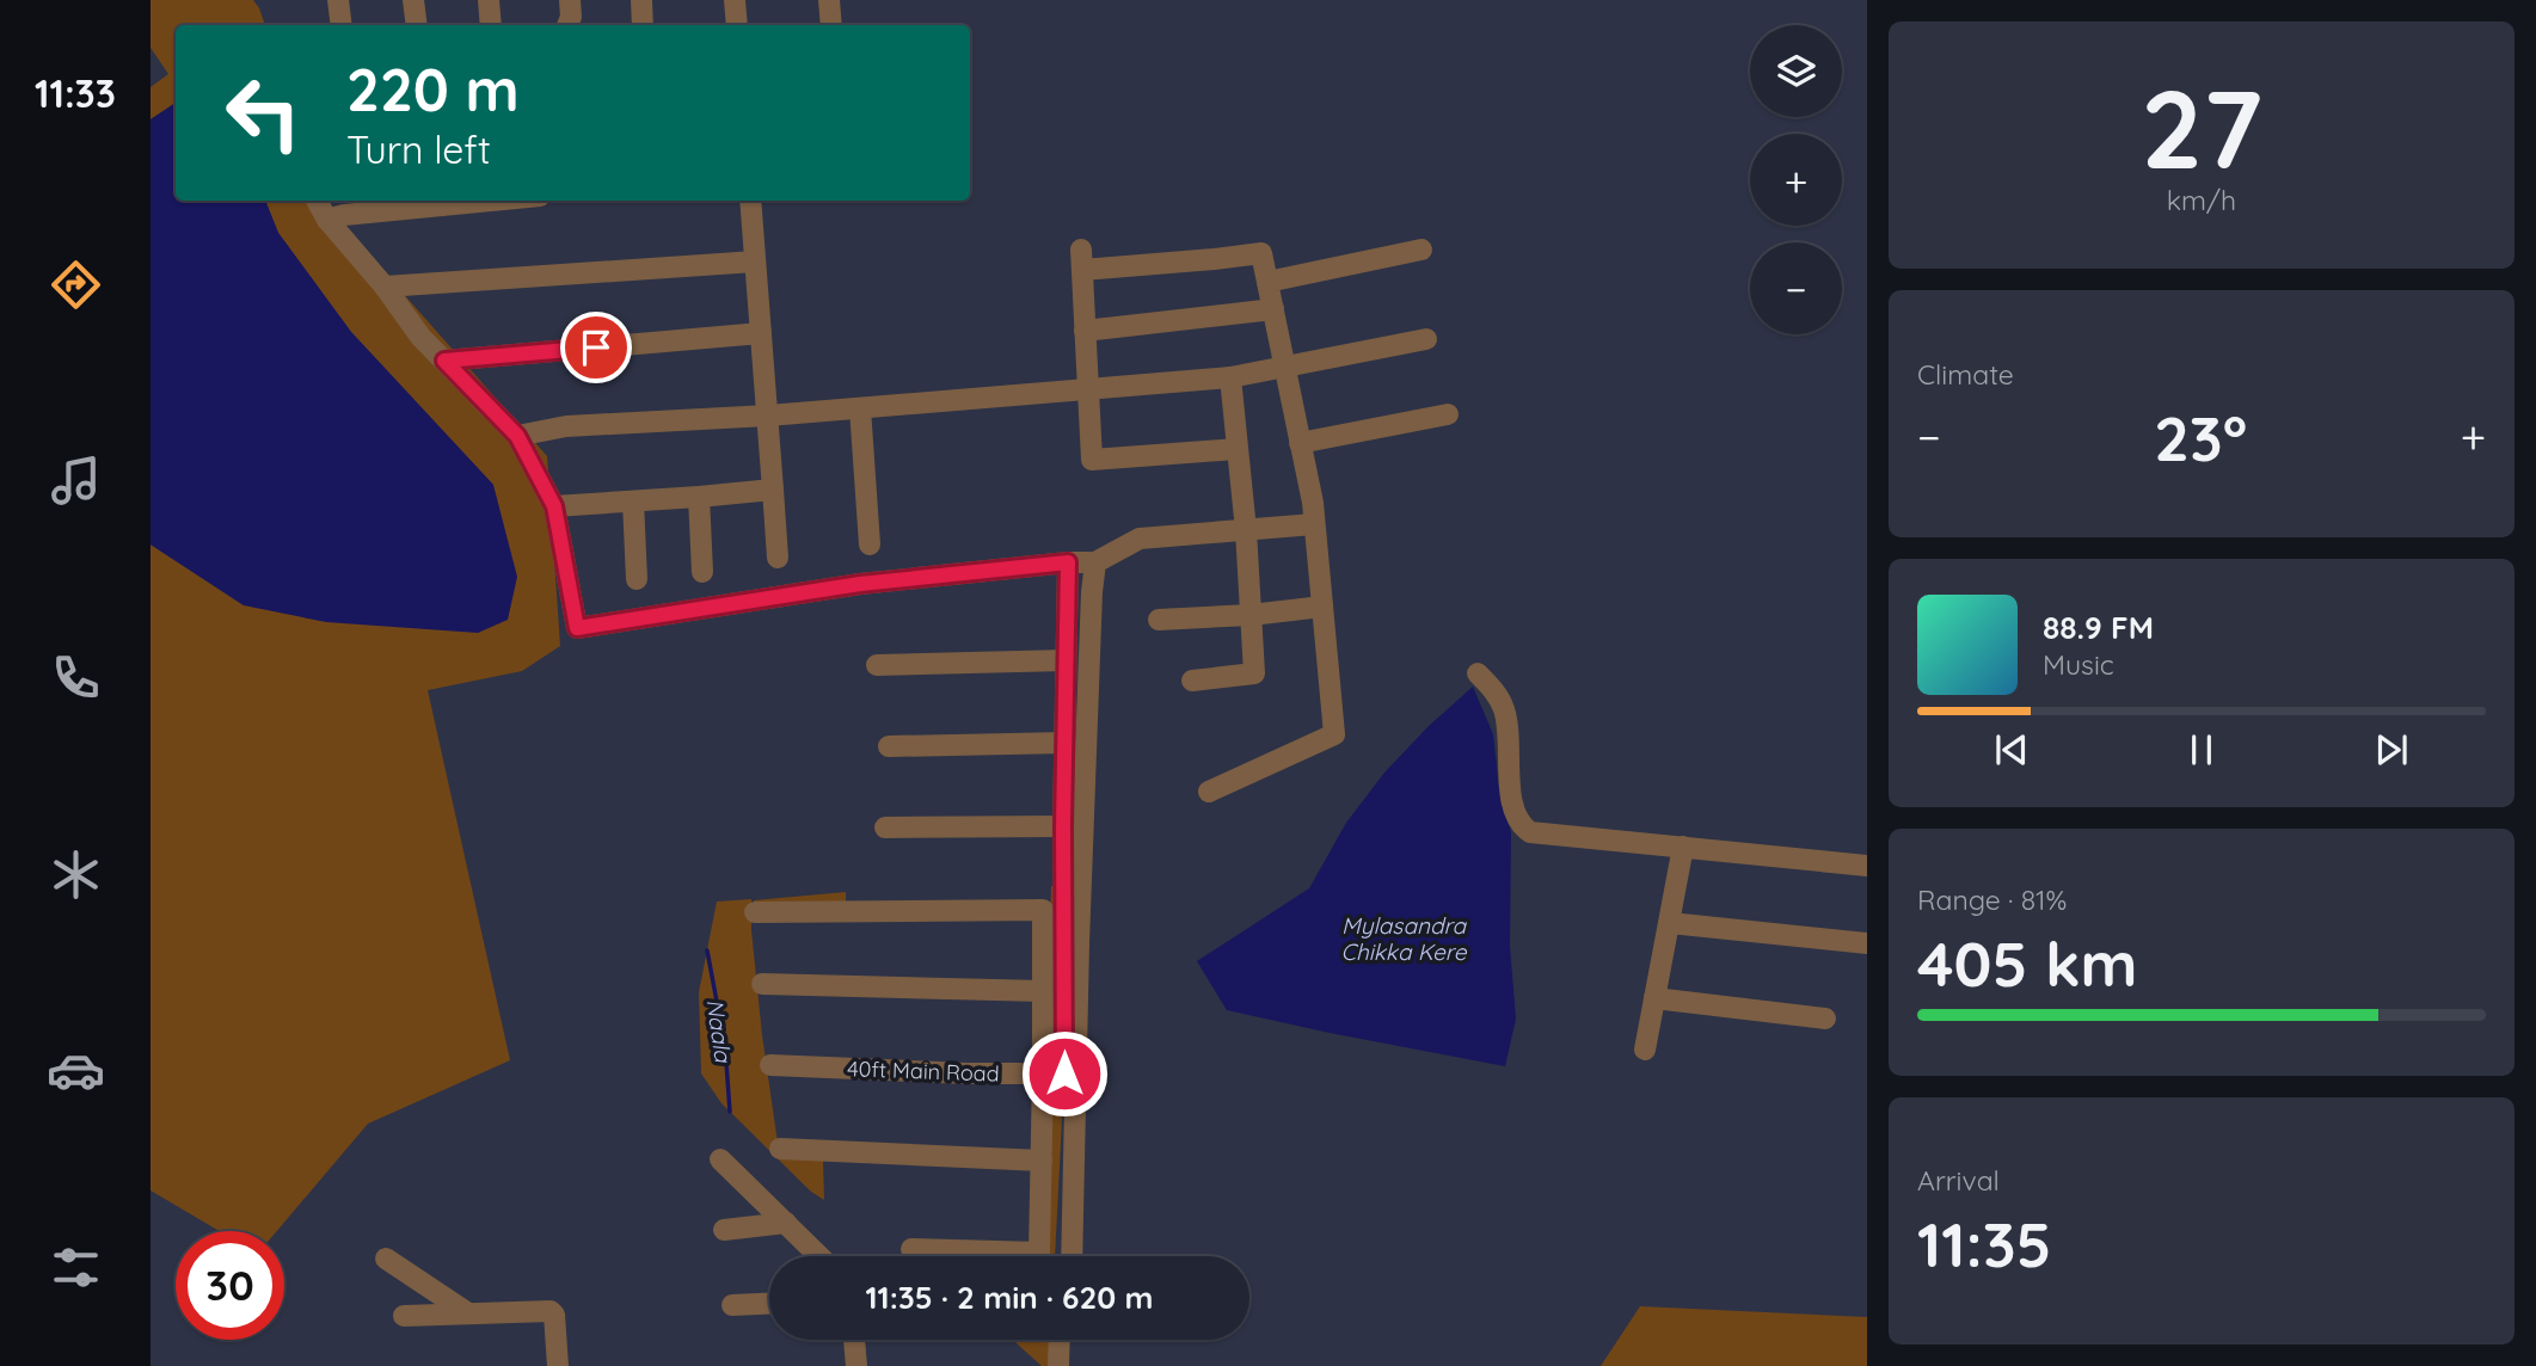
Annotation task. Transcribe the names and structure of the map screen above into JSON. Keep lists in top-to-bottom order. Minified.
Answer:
{"streets":{"street":["40ft Main Road"]},"water":["Mylasandra Chikka Kere","Naala"],"page":{"tabs":"11:33","tile":[["27","km/h"],"Climate",["Range · 81%","405 km"],["Arrival","11:35"]],"map_buttons":["+","−"],"turn":["220 m","Turn left"],"heat":["−","23°","+"],"song":["88.9 FM","Music"],"limit":"30","trip":"11:35 · 2 min · 620 m"}}
